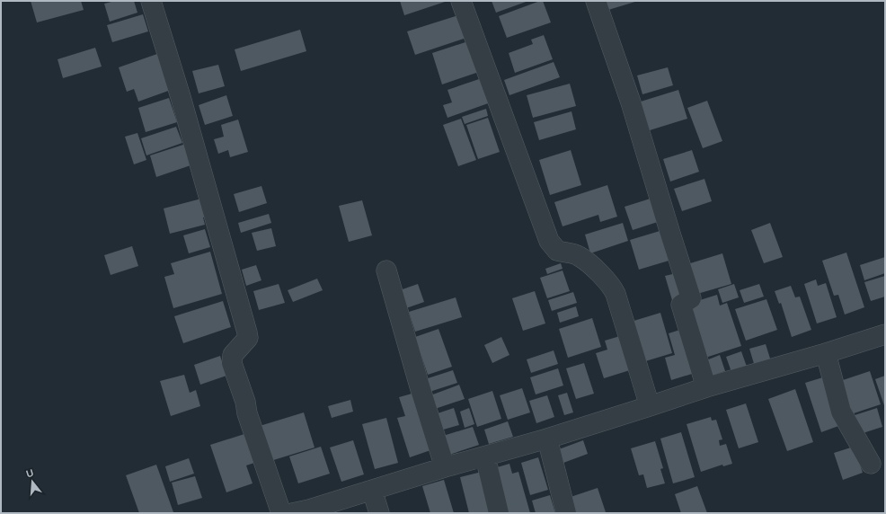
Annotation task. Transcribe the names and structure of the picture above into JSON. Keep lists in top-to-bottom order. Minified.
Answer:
{"north":"top"}
